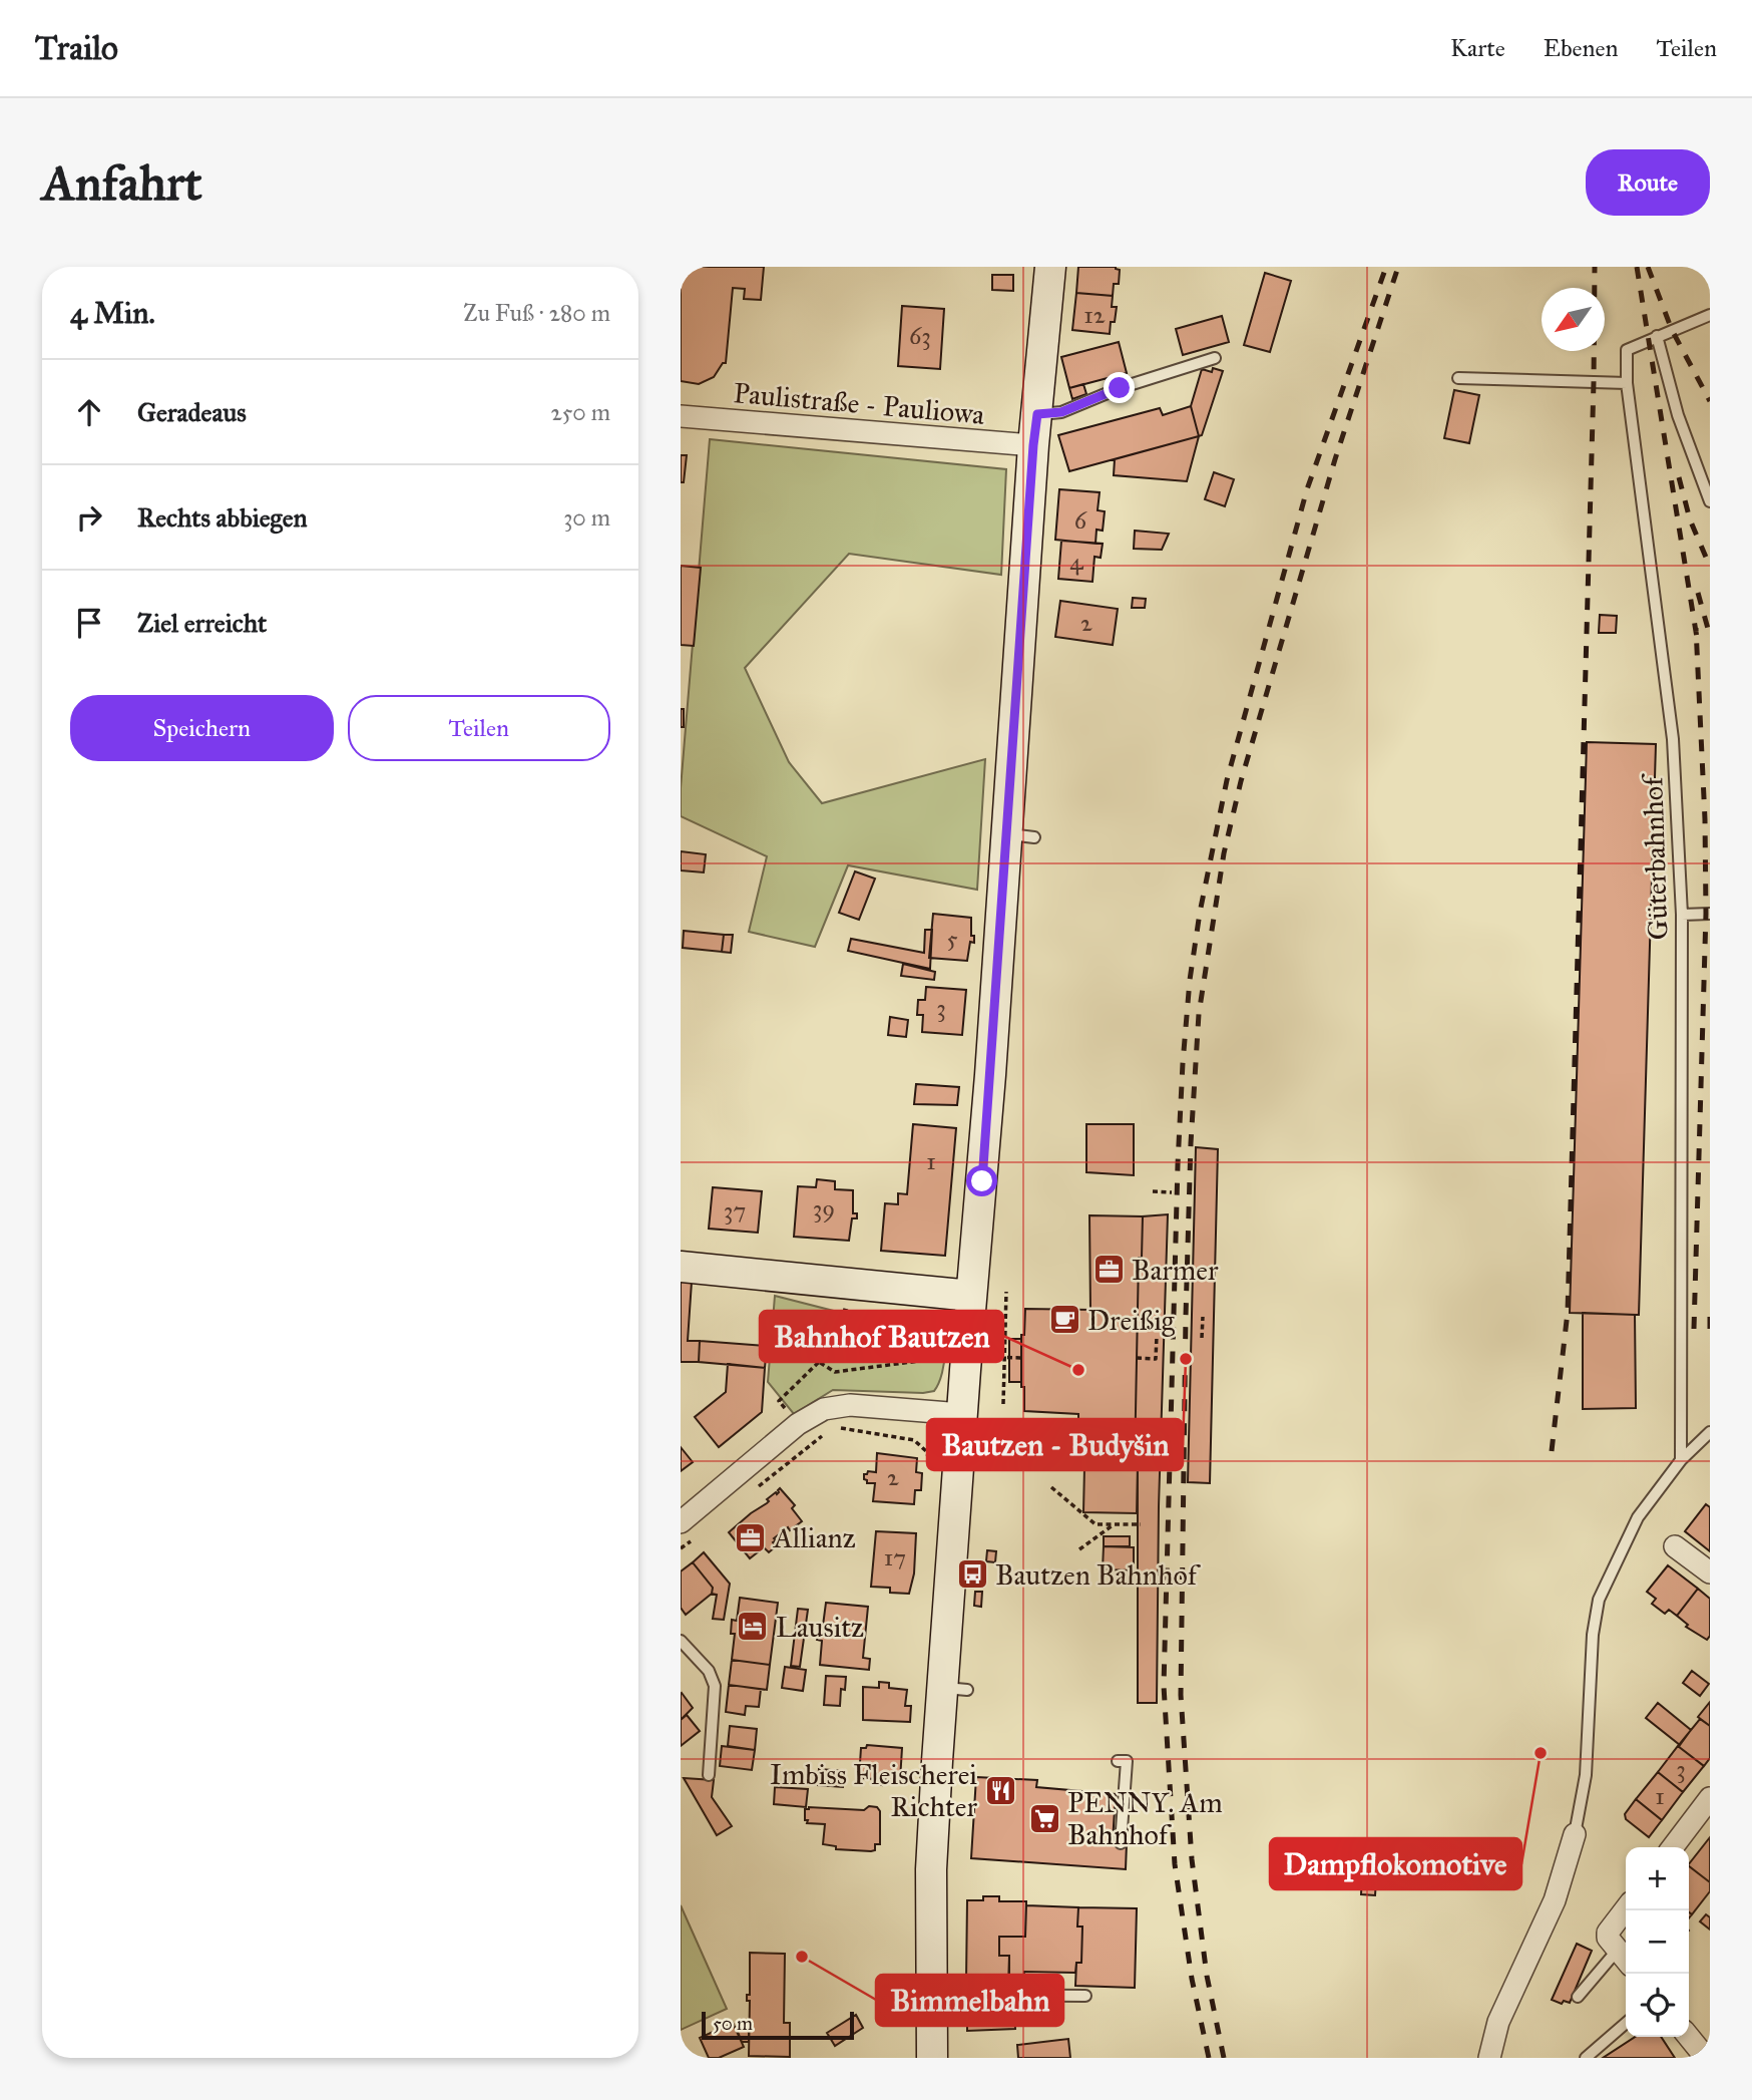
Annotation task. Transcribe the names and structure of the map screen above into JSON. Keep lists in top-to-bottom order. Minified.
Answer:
{"streets":{"street":["Paulistraße - Pauliowa"],"lane":["Güterbahnhof"]},"places":{"office":["Barmer","Allianz"],"cafe":["Dreißig"],"other":["Bautzen - Budyšin","Bahnhof Bautzen","Dampflokomotive","Bimmelbahn"],"bus stop":["Bautzen Bahnhof"],"hotel":["Lausitz"],"restaurant":["Imbiss Fleischerei Richter"],"supermarket":["PENNY. Am Bahnhof"]},"house_numbers":["12","63","6","4","2","5","3","1","39","37","2","17","3","1"],"scale_bar":"50 m","north":"bottom left","page":{"header":"Trailo","nav":["Karte","Ebenen","Teilen"],"buttons":["Route",["Speichern","Teilen"]],"title":"Anfahrt","heading":["4 Min.","Zu Fuß · 280 m"],"list":[["Geradeaus","250 m"],["Rechts abbiegen","30 m"],"Ziel erreicht"],"map_buttons":["+","−"],"scale":"50 m"}}
